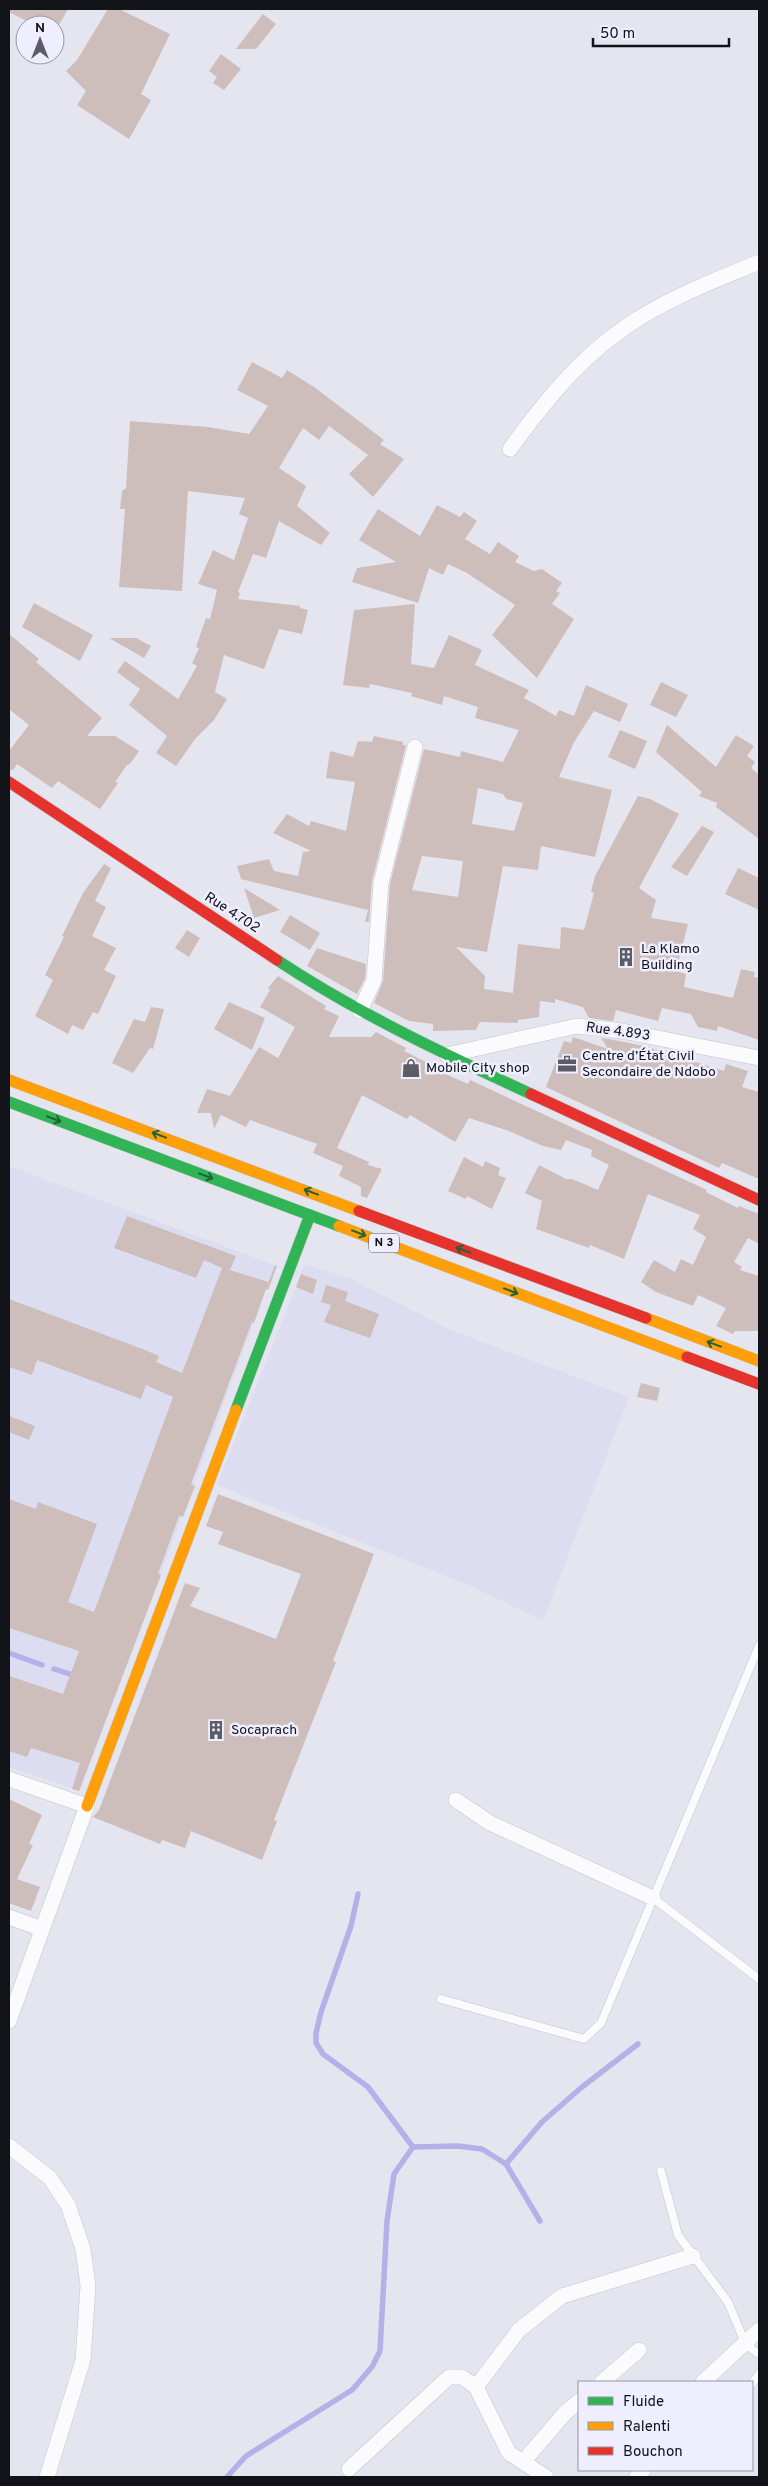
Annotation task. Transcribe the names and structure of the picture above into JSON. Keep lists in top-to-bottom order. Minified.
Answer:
{"streets":{"main road":["Rue 4.702","N 3"],"street":["Rue 4.893"]},"crossings":[["Rue 4.702","Rue 4.893"]],"places":{"building":["La Klamo Building","Socaprach"],"office":["Centre d’État Civil Secondaire de Ndobo"],"shop":["Mobile City shop"]},"legend":["Fluide","Ralenti","Bouchon"],"scale_bar":"50 m","north":"top"}
